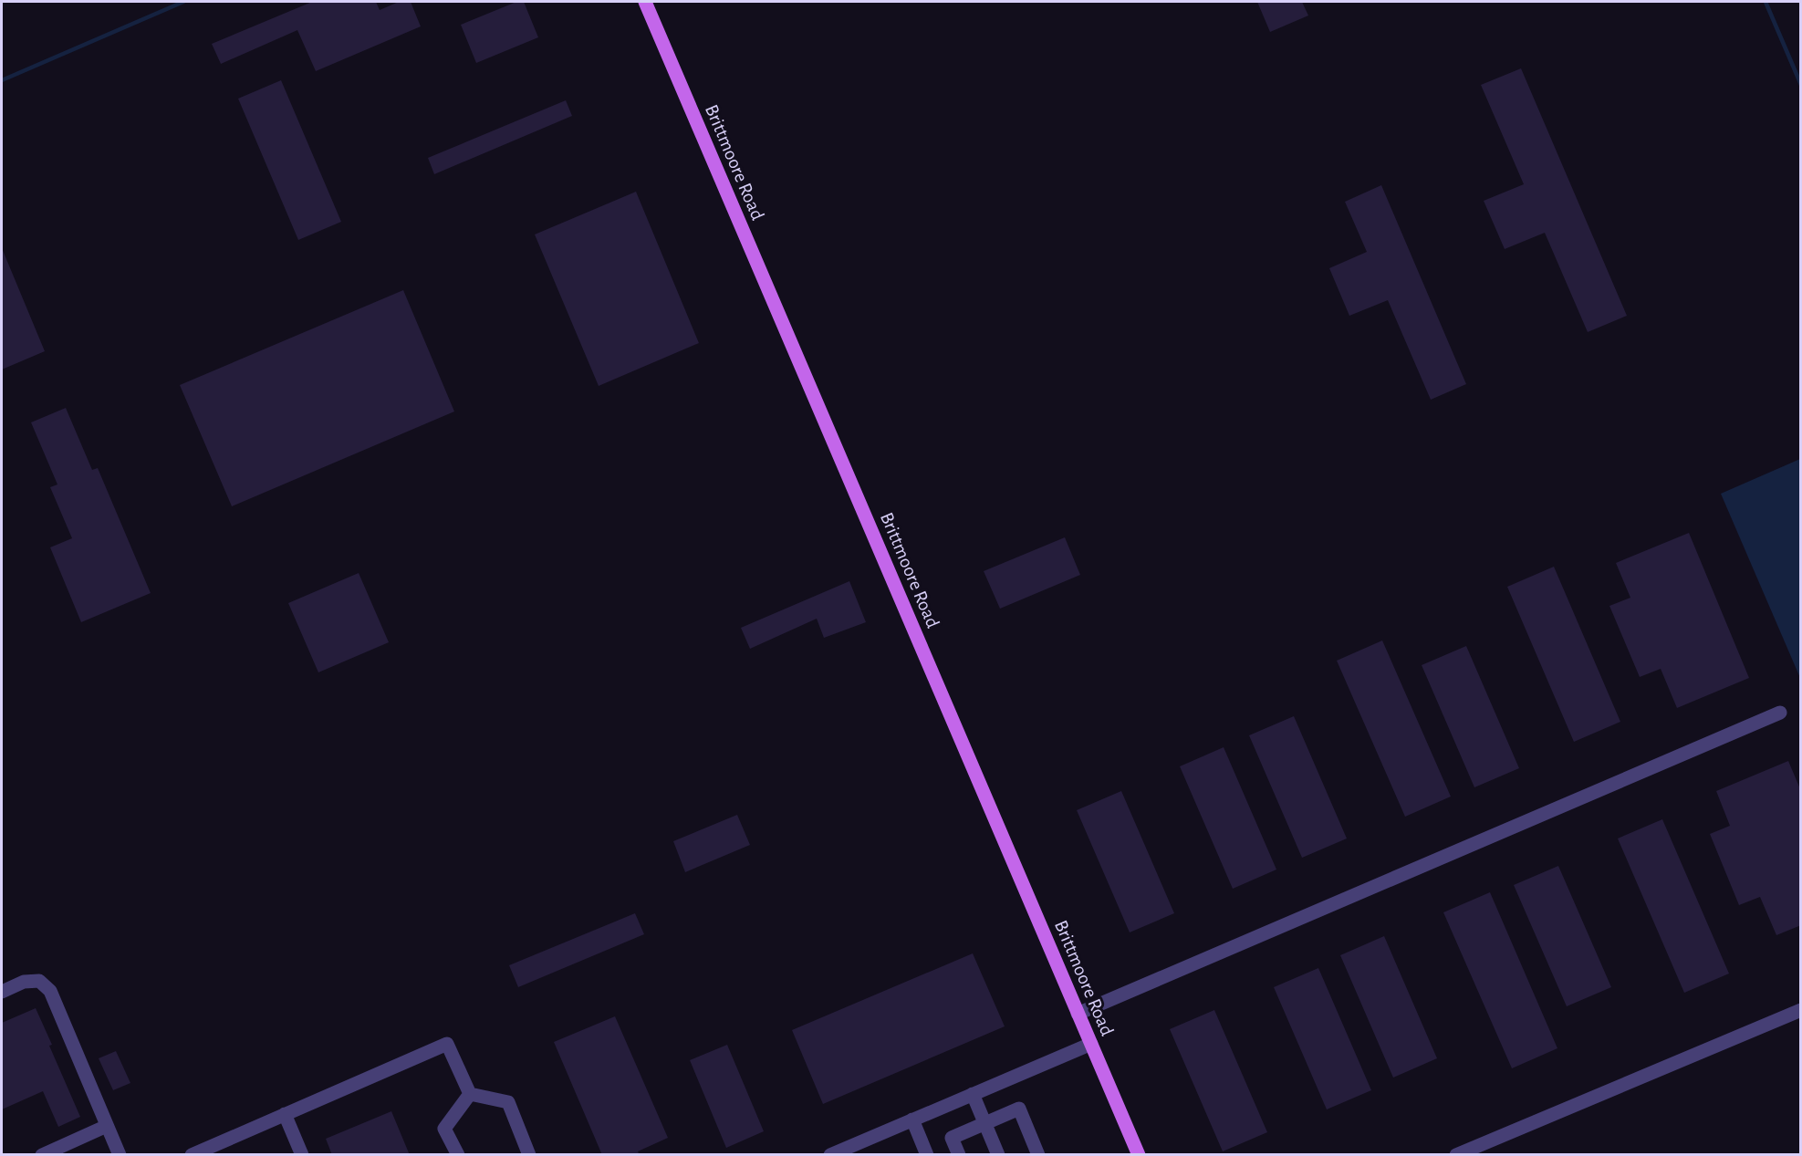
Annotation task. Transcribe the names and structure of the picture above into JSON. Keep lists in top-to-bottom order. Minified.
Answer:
{"streets":{"main road":["Brittmoore Road"]}}
